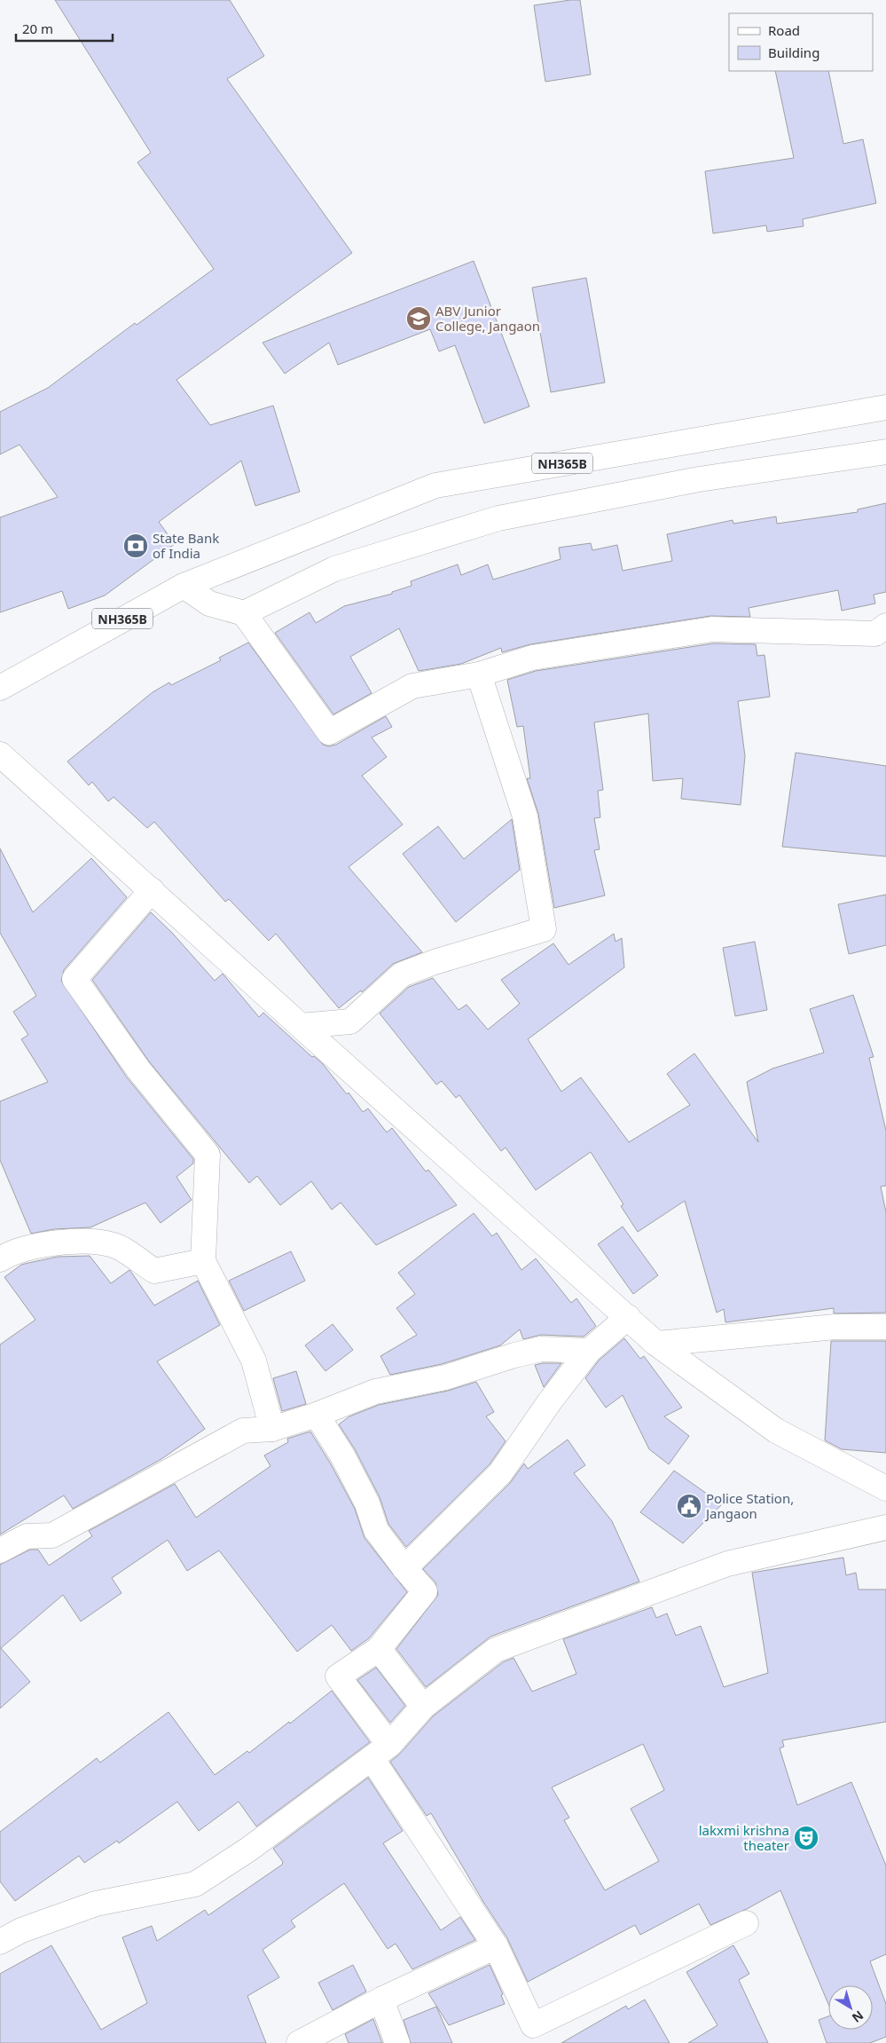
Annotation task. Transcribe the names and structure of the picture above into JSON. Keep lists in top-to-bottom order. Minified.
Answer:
{"streets":{"main road":["NH365B"]},"places":{"school or university":["ABV Junior College, Jangaon"],"bank":["State Bank of India"],"public building":["Police Station, Jangaon"],"theatre":["lakxmi krishna theater"]},"legend":["Road","Building"],"scale_bar":"20 m","north":"bottom right"}
